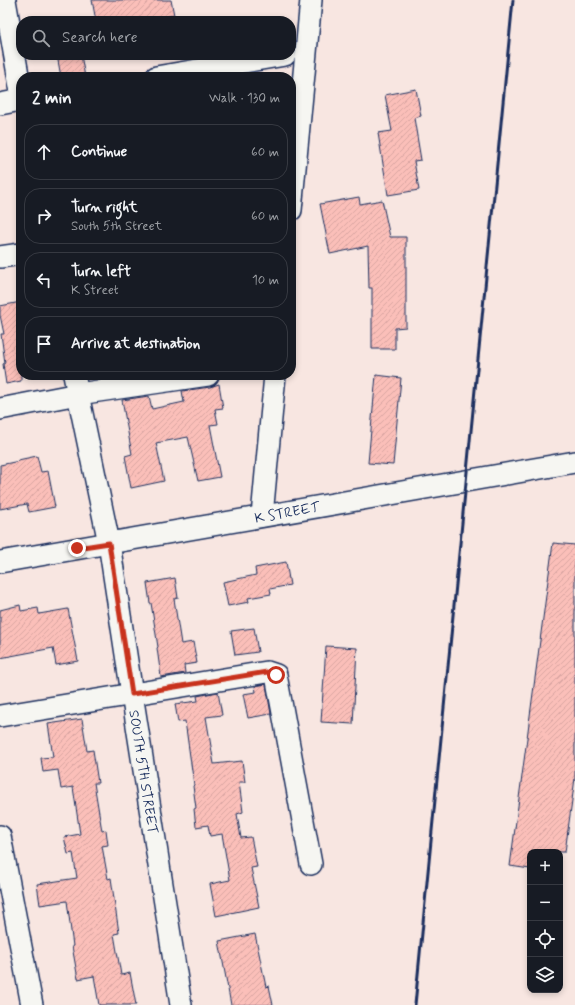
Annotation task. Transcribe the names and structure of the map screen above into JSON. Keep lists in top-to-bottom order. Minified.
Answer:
{"streets":{"street":["K STREET","SOUTH 5TH STREET"]},"crossings":[["K STREET","SOUTH 5TH STREET"]],"page":{"search":"Search here","heading":["2 min","Walk · 130 m"],"list":[["Continue","60 m"],["Turn right","South 5th Street","60 m"],["Turn left","K Street","10 m"],"Arrive at destination"],"map_buttons":["+","−"]}}
